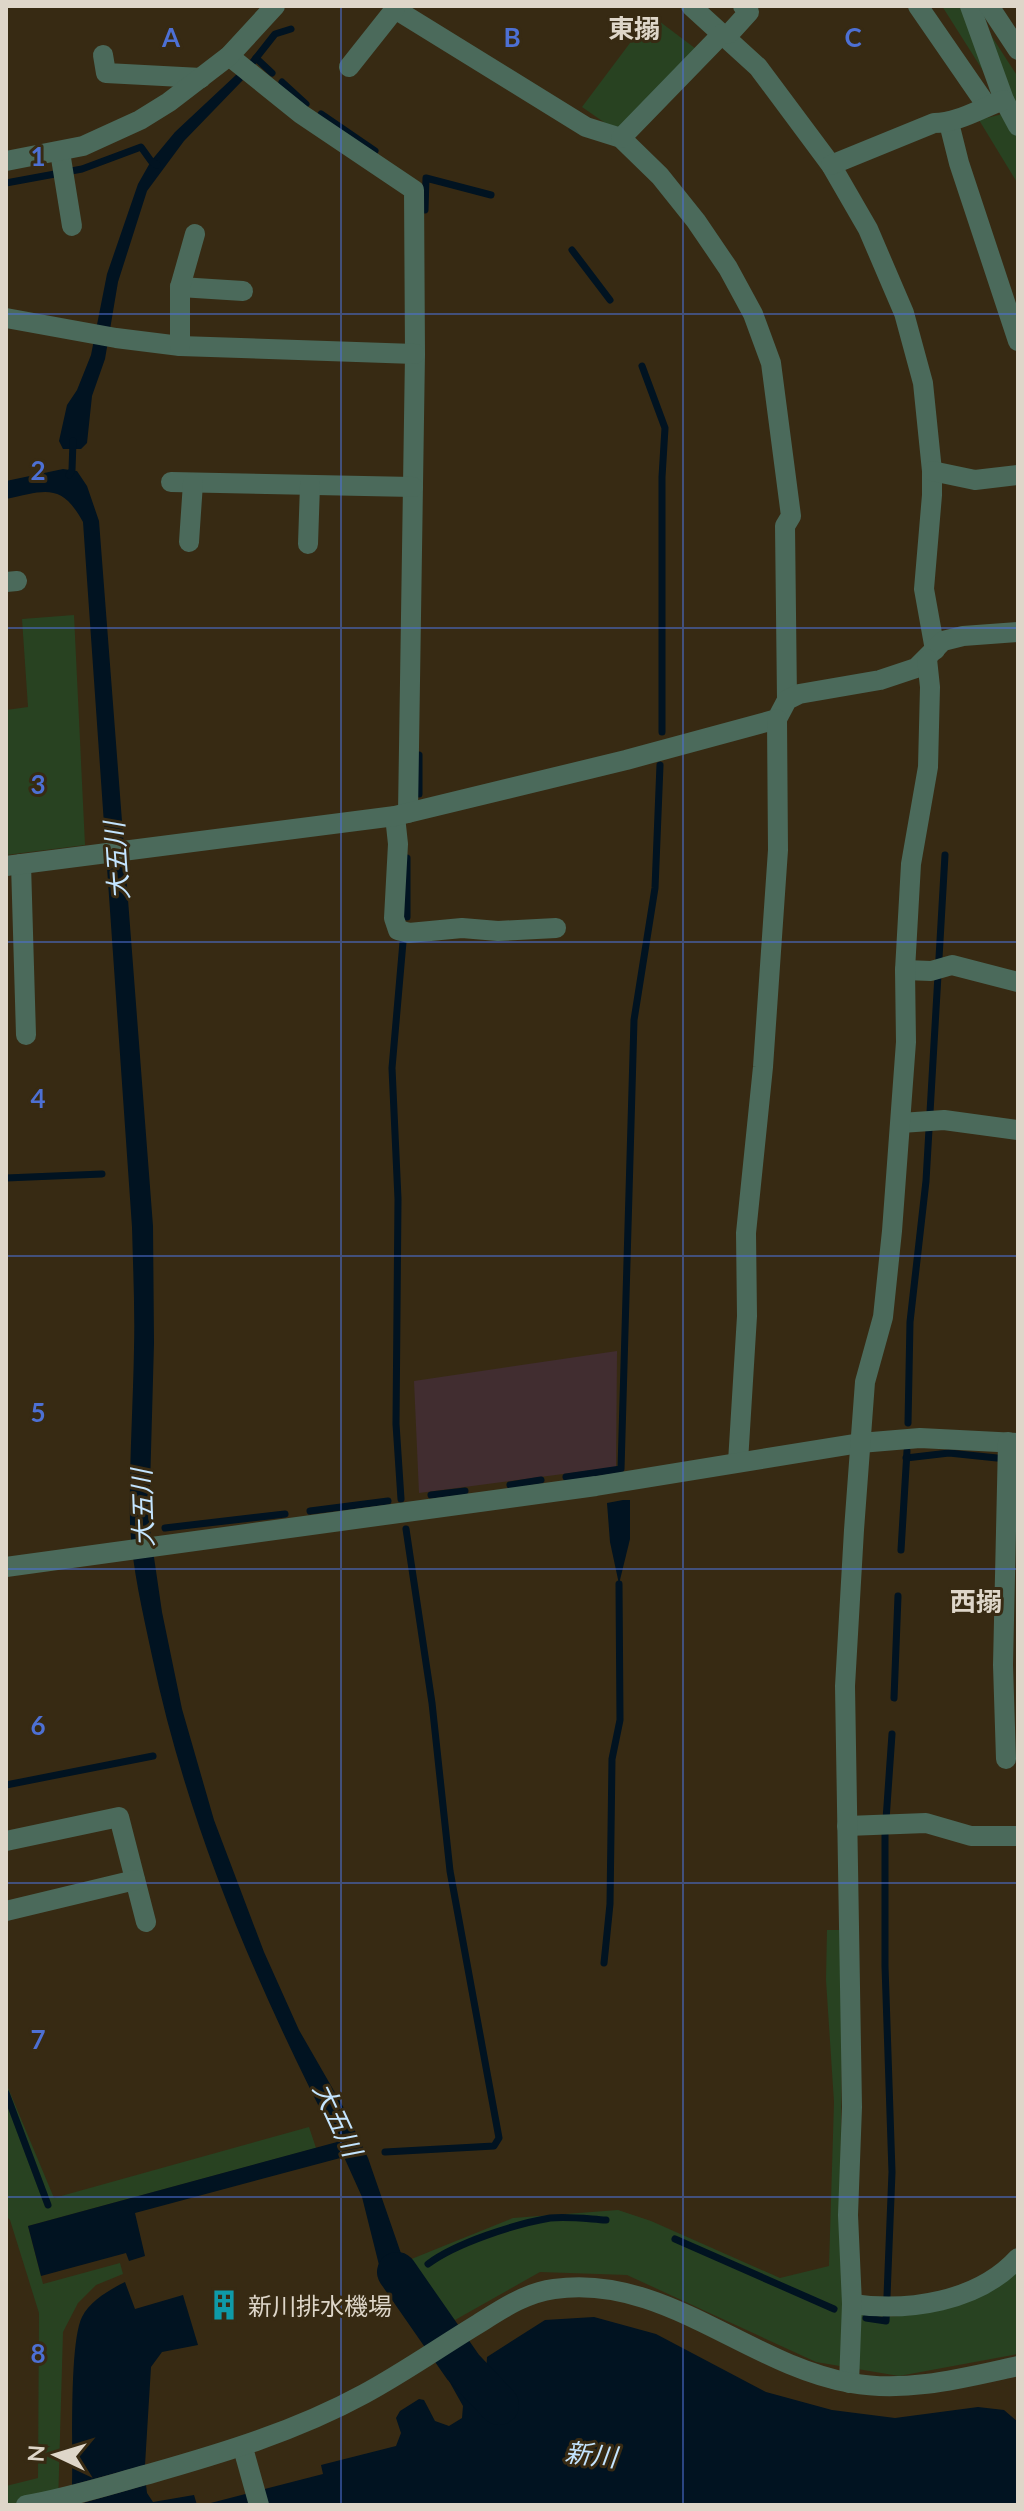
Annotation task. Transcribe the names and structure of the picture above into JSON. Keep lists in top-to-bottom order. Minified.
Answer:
{"districts":["東搦","西搦"],"water":["大五川","新川"],"places":{"building":["新川排水機場"]},"north":"left","grid":{"columns":["A","B","C"],"rows":["1","2","3","4","5","6","7","8"]}}
